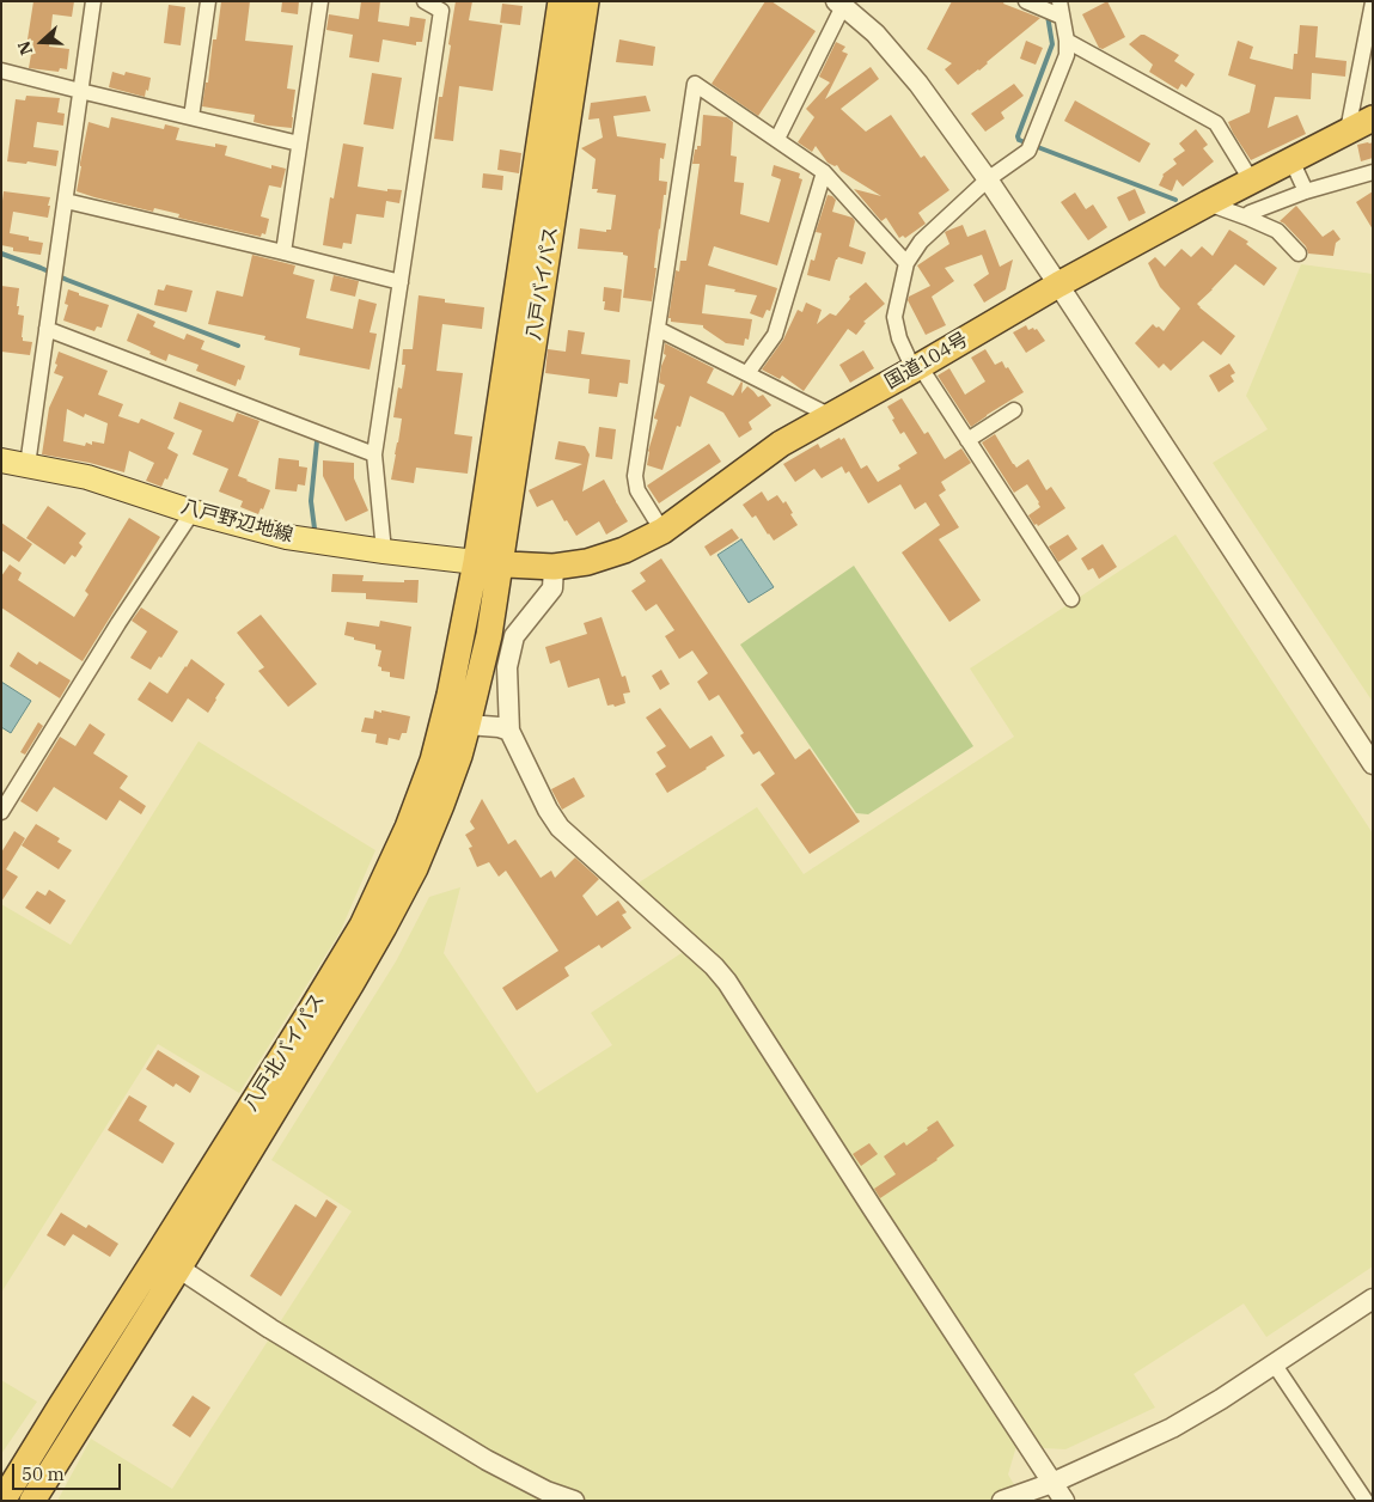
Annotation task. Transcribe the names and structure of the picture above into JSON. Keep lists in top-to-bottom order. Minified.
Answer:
{"streets":{"highway":["八戸バイパス","国道104号","八戸北バイパス"],"main road":["八戸野辺地線"]},"crossings":[["八戸バイパス","国道104号"],["八戸バイパス","八戸野辺地線"],["八戸バイパス","八戸北バイパス"],["国道104号","八戸野辺地線"],["国道104号","八戸北バイパス"],["八戸野辺地線","八戸北バイパス"]],"scale_bar":"50 m","north":"left"}
